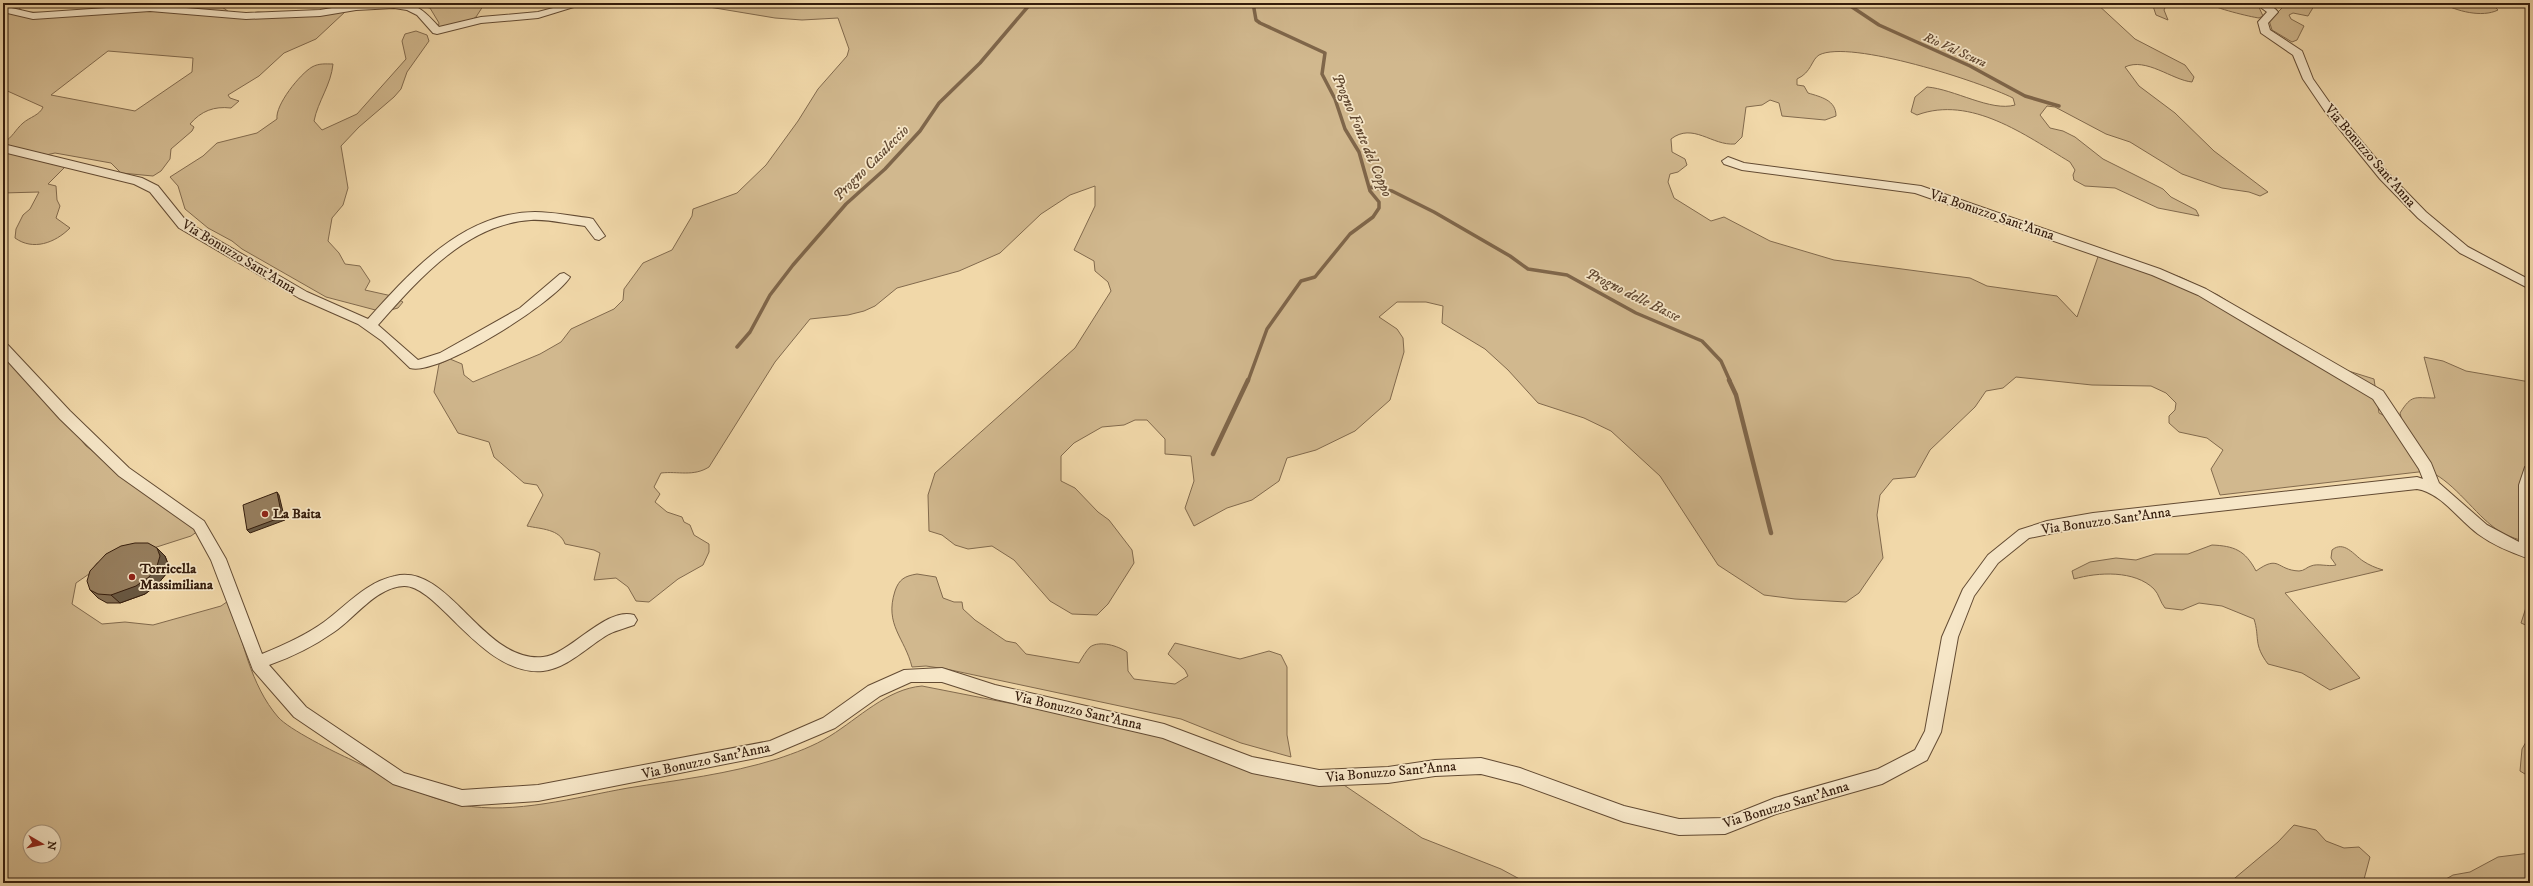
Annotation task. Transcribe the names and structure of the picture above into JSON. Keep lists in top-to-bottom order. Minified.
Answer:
{"streets":{"street":["Via Bonuzzo Sant'Anna"]},"water":["Rio Val Scura","Progno Fonte del Coppo","Progno Casaleccio","Progno delle Basse"],"places":["La Baita","Torricella Massimiliana"],"north":"right"}
